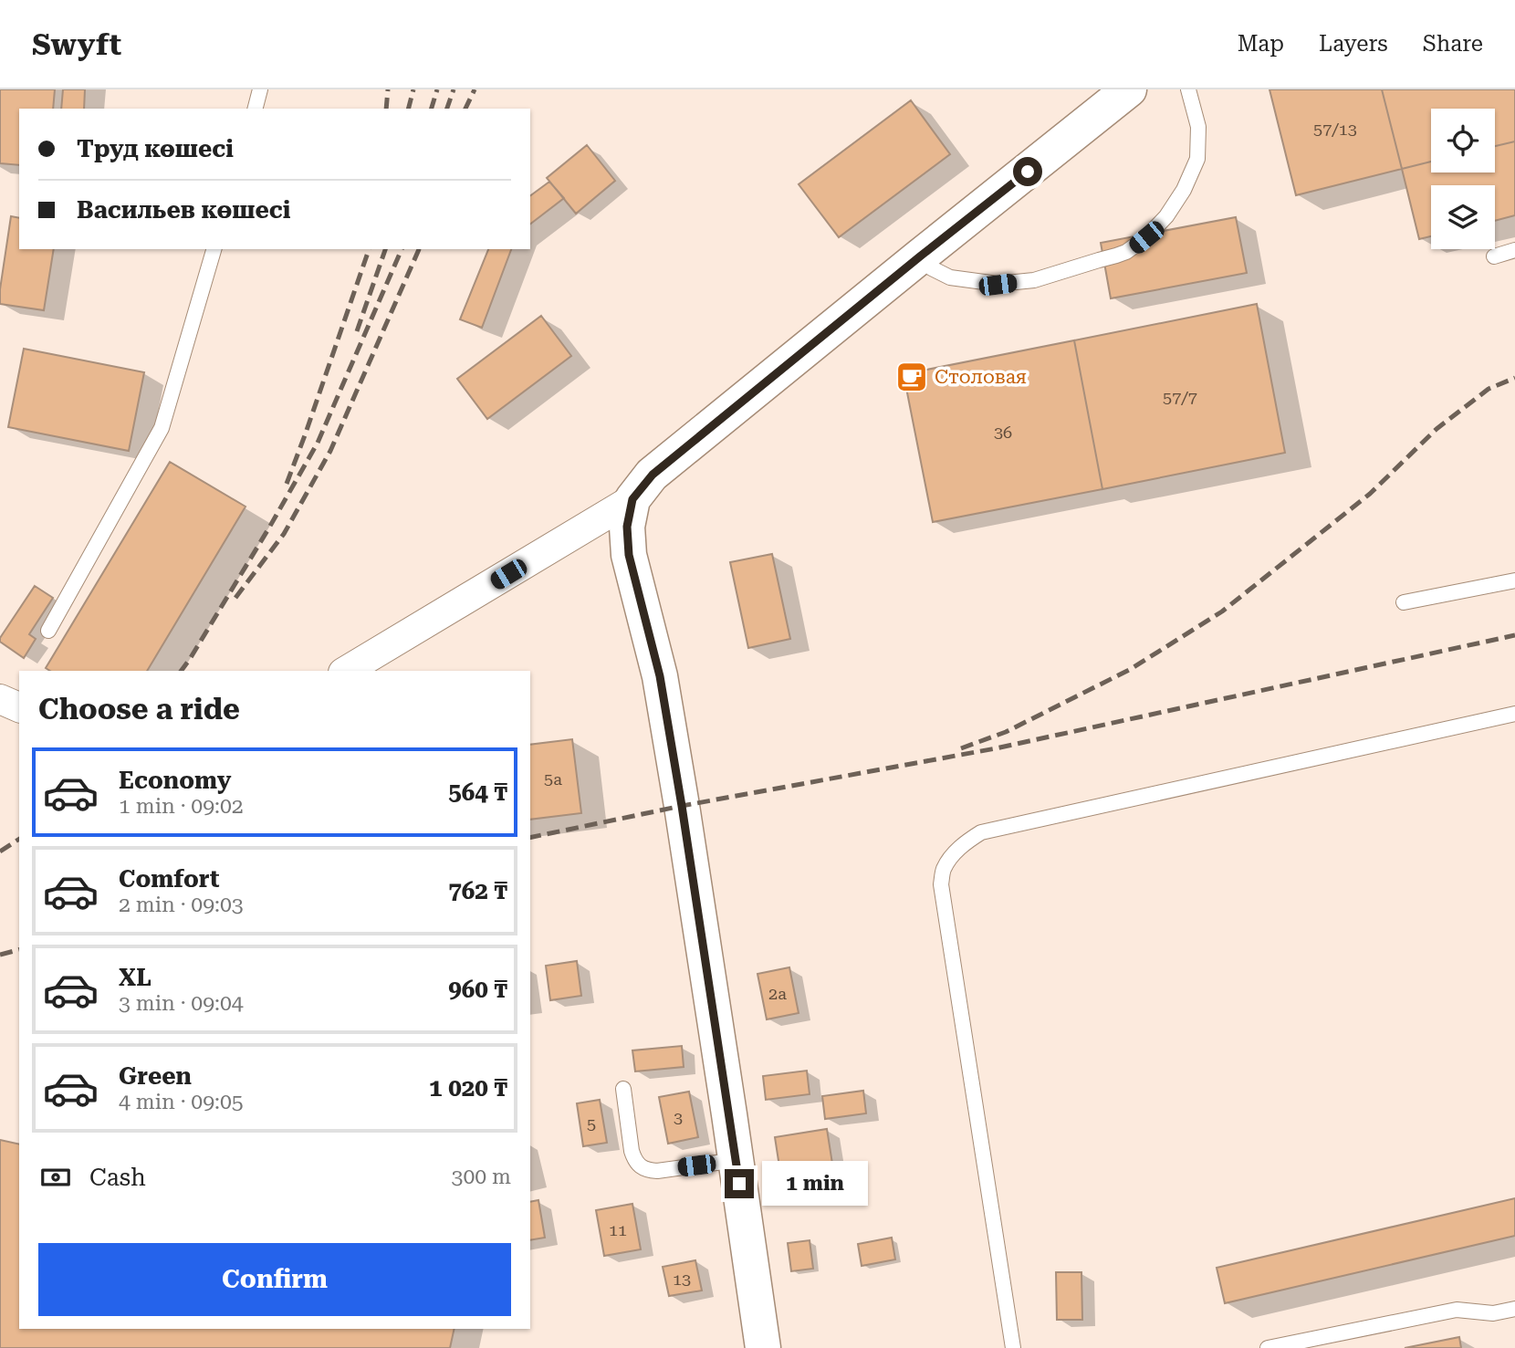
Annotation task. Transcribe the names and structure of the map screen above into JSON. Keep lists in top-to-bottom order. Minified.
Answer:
{"places":{"cafe":["Столовая"]},"house_numbers":["57/13","57/7","36","5а","2а","3","5","11","13"],"page":{"header":"Swyft","nav":["Map","Layers","Share"],"banner":["Труд көшесі","Васильев көшесі"],"heading":"Choose a ride","list":[{"name":"Economy","note":"1 min · 09:02","value":"564 ₸"},{"name":"Comfort","note":"2 min · 09:03","value":"762 ₸"},{"name":"XL","note":"3 min · 09:04","value":"960 ₸"},{"name":"Green","note":"4 min · 09:05","value":"1 020 ₸"}],"pay":["Cash","300 m"],"bubble":"1 min","buttons":"Confirm"}}
